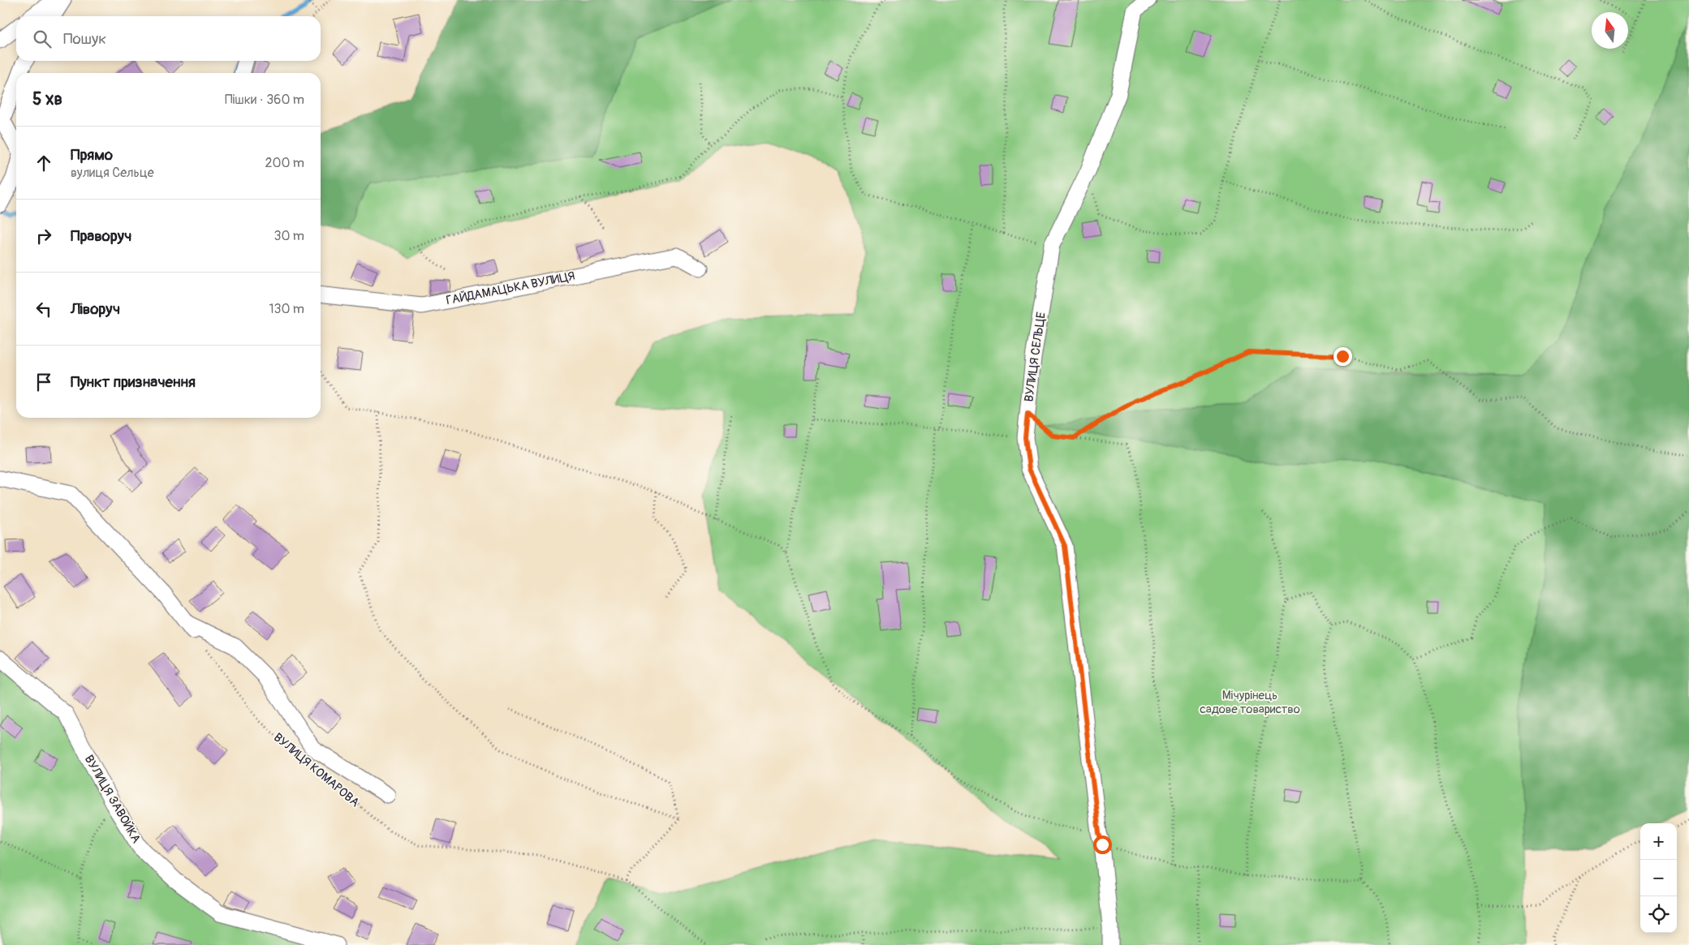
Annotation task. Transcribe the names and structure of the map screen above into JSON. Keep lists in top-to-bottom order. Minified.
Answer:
{"streets":{"street":["ГАЙДАМАЦЬКА ВУЛИЦЯ","ВУЛИЦЯ СЕЛЬЦЕ","ВУЛИЦЯ ЗАВОЙКА"],"path":["ВУЛИЦЯ КОМАРОВА"]},"parks":["Мічурінець садове товариство"],"north":"top","page":{"search":"Пошук","heading":["5 хв","Пішки · 360 m"],"list":[["Прямо","вулиця Сельце","200 m"],["Праворуч","30 m"],["Ліворуч","130 m"],"Пункт призначення"],"map_buttons":["+","−"]}}
